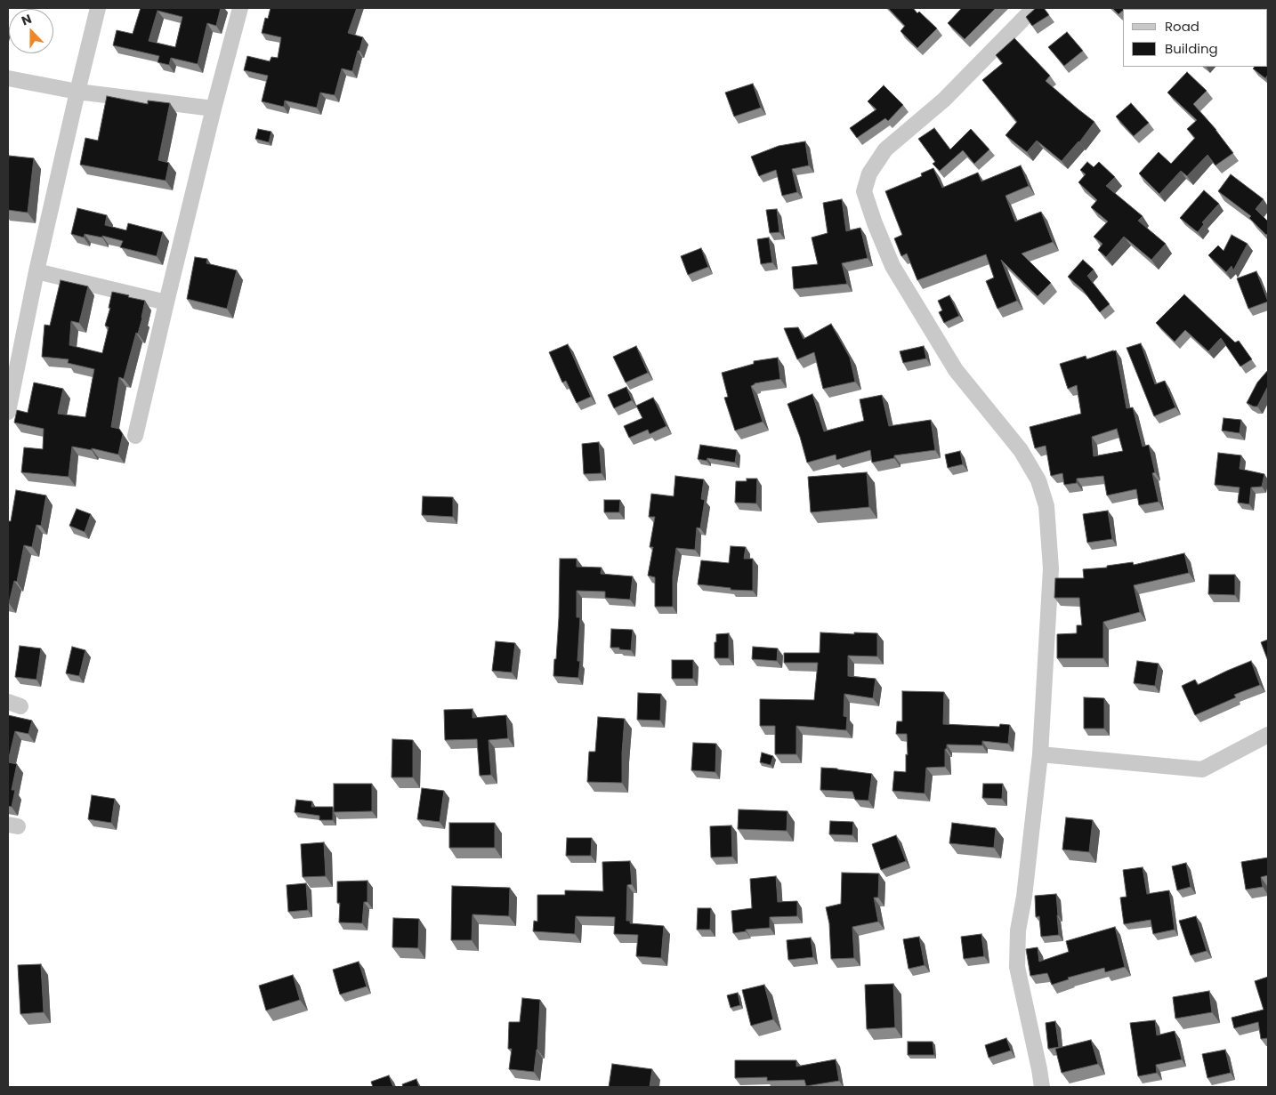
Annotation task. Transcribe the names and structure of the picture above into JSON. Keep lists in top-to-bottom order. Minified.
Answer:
{"legend":["Road","Building"],"north":"top"}
